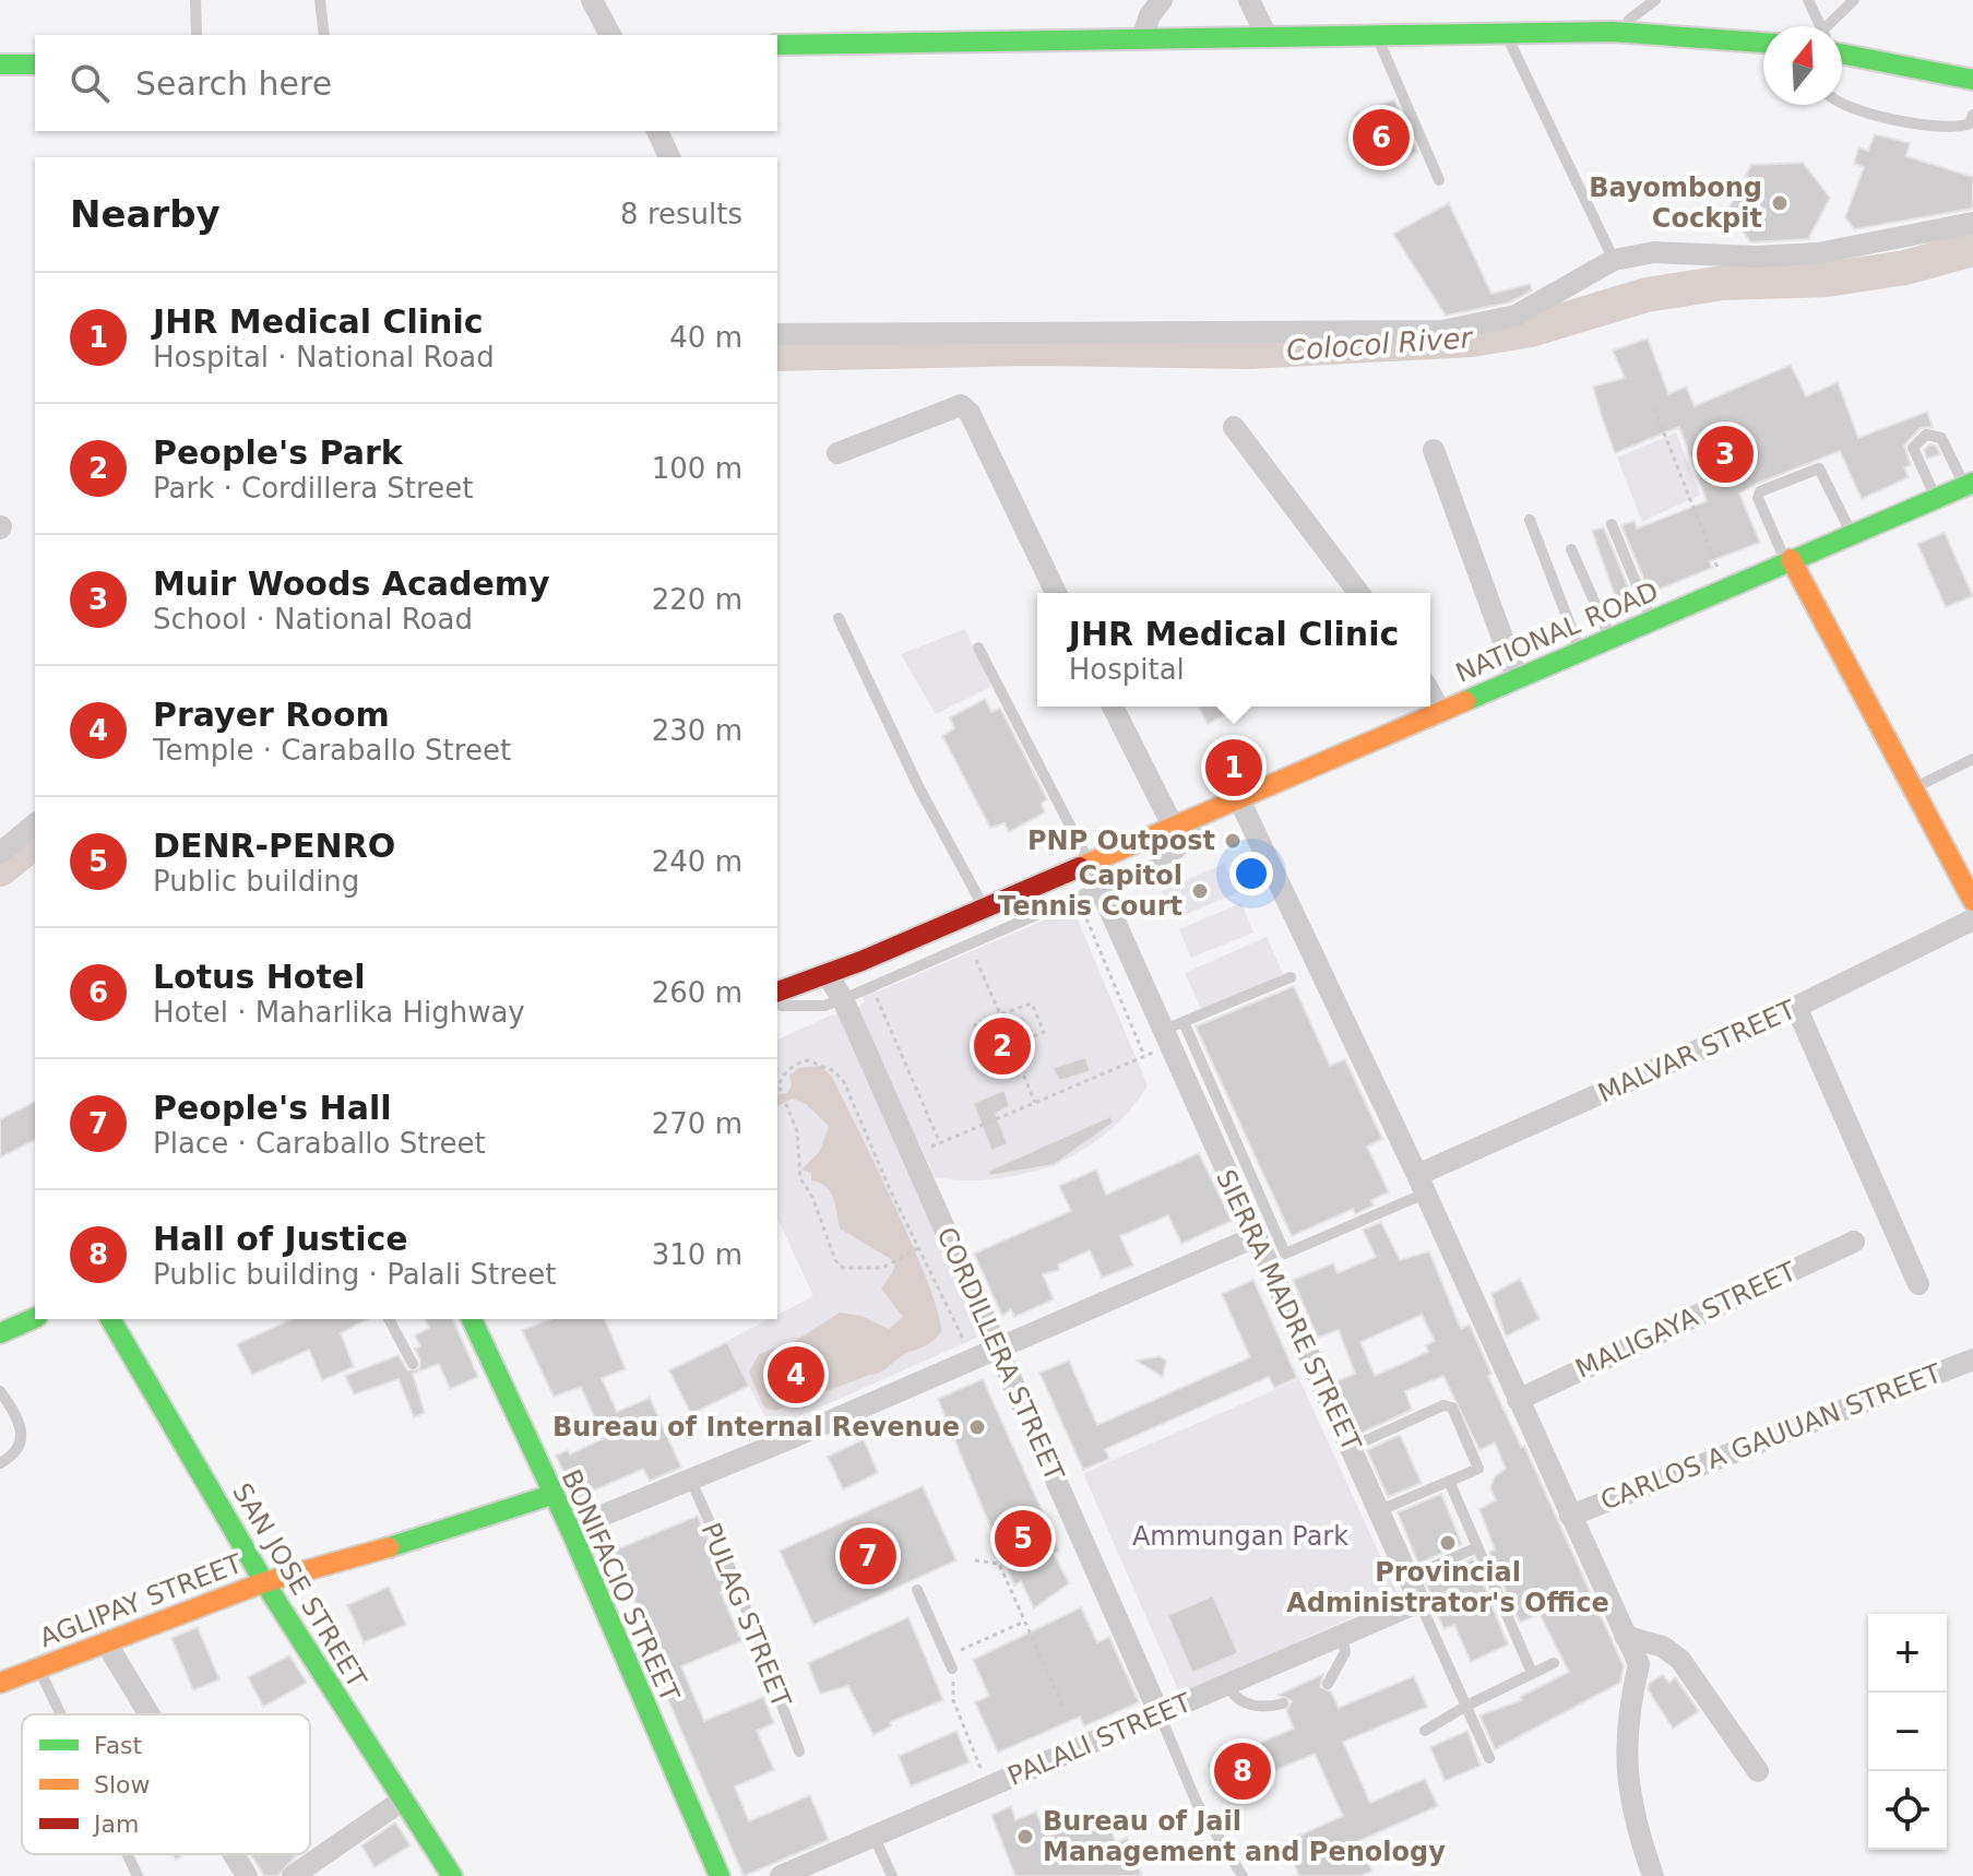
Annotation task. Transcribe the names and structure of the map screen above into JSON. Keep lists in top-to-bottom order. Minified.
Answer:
{"streets":{"main road":["NATIONAL ROAD","SAN JOSE STREET","BONIFACIO STREET","AGLIPAY STREET"],"street":["MALVAR STREET","SIERRA MADRE STREET","MALIGAYA STREET","CORDILLERA STREET","CARLOS A GAUUAN STREET","PALALI STREET"],"lane":["PULAG STREET"]},"crossings":[["NATIONAL ROAD","SIERRA MADRE STREET"],["NATIONAL ROAD","CORDILLERA STREET"],["SIERRA MADRE STREET","PALALI STREET"],["CORDILLERA STREET","PALALI STREET"],["SAN JOSE STREET","AGLIPAY STREET"],["BONIFACIO STREET","AGLIPAY STREET"]],"water":["Colocol River"],"parks":["Ammungan Park"],"places":["Bayombong Cockpit","PNP Outpost","Capitol Tennis Court","Bureau of Internal Revenue","Provincial Administrator's Office","Bureau of Jail Management and Penology"],"legend":["Fast","Slow","Jam"],"north":"top","page":{"search":"Search here","pins":["6","3","1","2","4","5","7","8"],"heading":["Nearby","8 results"],"list":[{"mark":"1","name":"JHR Medical Clinic","note":"Hospital · National Road","value":"40 m"},{"mark":"2","name":"People's Park","note":"Park · Cordillera Street","value":"100 m"},{"mark":"3","name":"Muir Woods Academy","note":"School · National Road","value":"220 m"},{"mark":"4","name":"Prayer Room","note":"Temple · Caraballo Street","value":"230 m"},{"mark":"5","name":"DENR-PENRO","note":"Public building","value":"240 m"},{"mark":"6","name":"Lotus Hotel","note":"Hotel · Maharlika Highway","value":"260 m"},{"mark":"7","name":"People's Hall","note":"Place · Caraballo Street","value":"270 m"},{"mark":"8","name":"Hall of Justice","note":"Public building · Palali Street","value":"310 m"}],"popup":["JHR Medical Clinic","Hospital"],"map_buttons":["+","−"]}}
